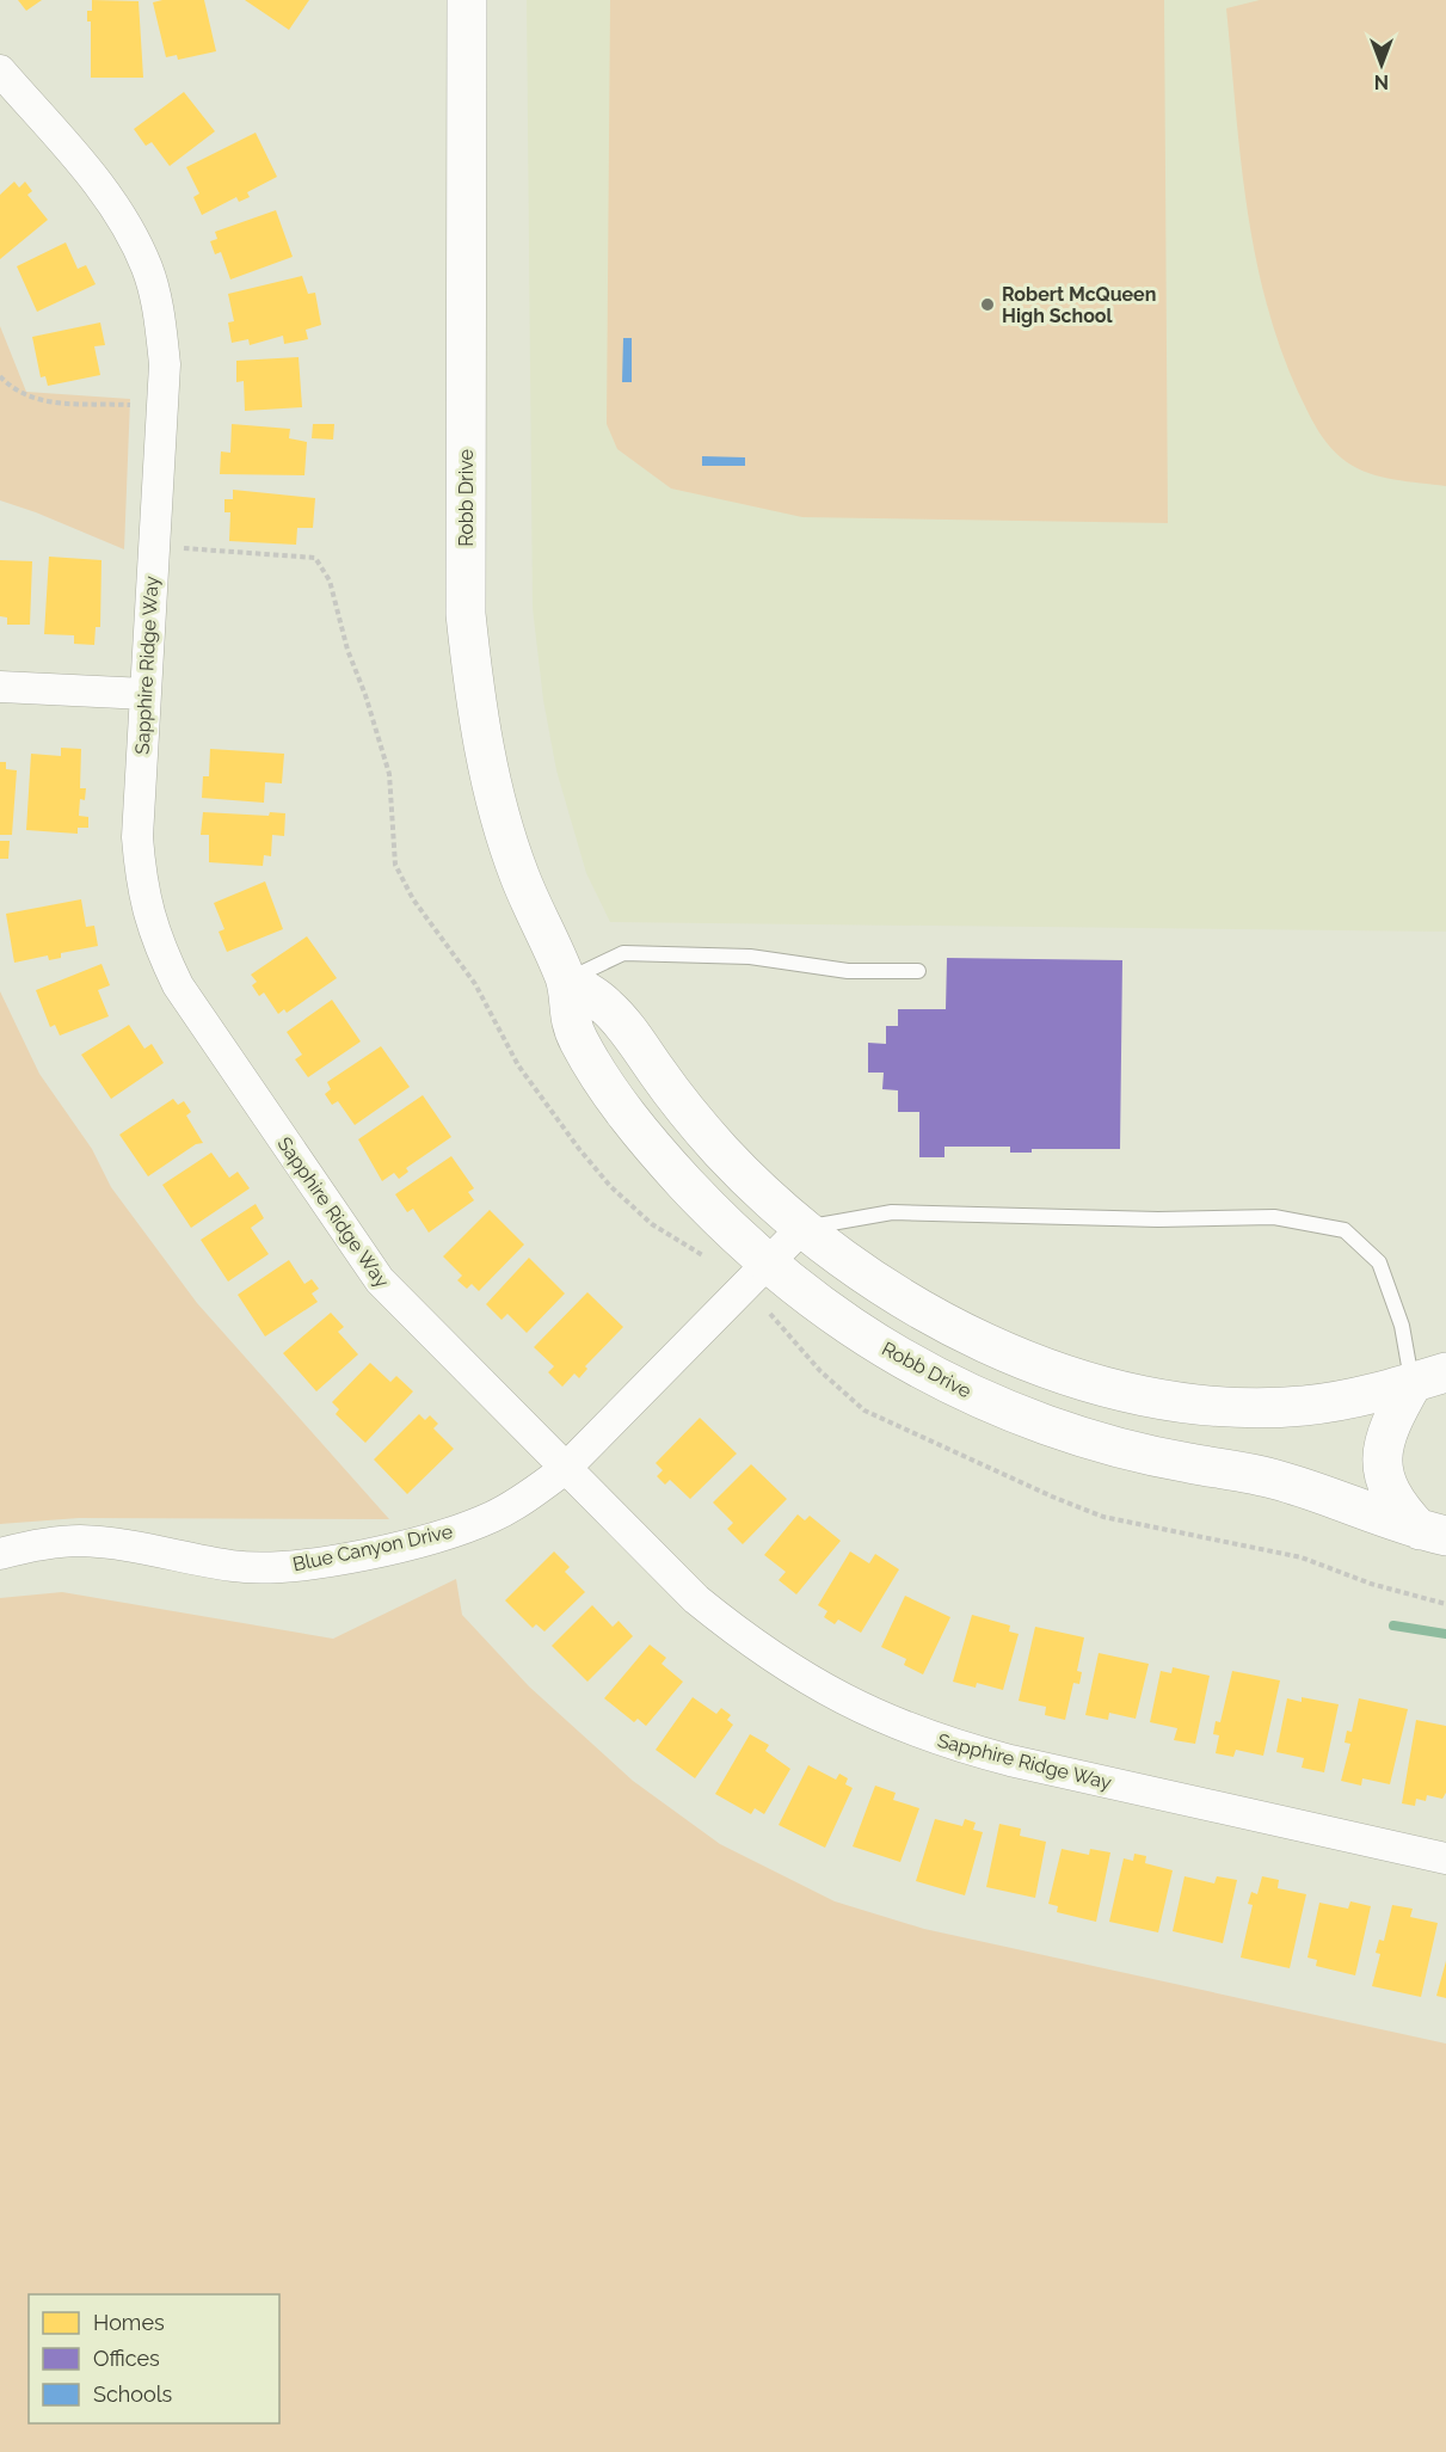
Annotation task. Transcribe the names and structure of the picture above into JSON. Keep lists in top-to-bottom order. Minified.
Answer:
{"streets":{"street":["Robb Drive","Sapphire Ridge Way","Blue Canyon Drive"]},"crossings":[["Robb Drive","Blue Canyon Drive"],["Sapphire Ridge Way","Blue Canyon Drive"]],"places":["Robert McQueen High School"],"legend":["Homes","Offices","Schools"],"north":"bottom"}
